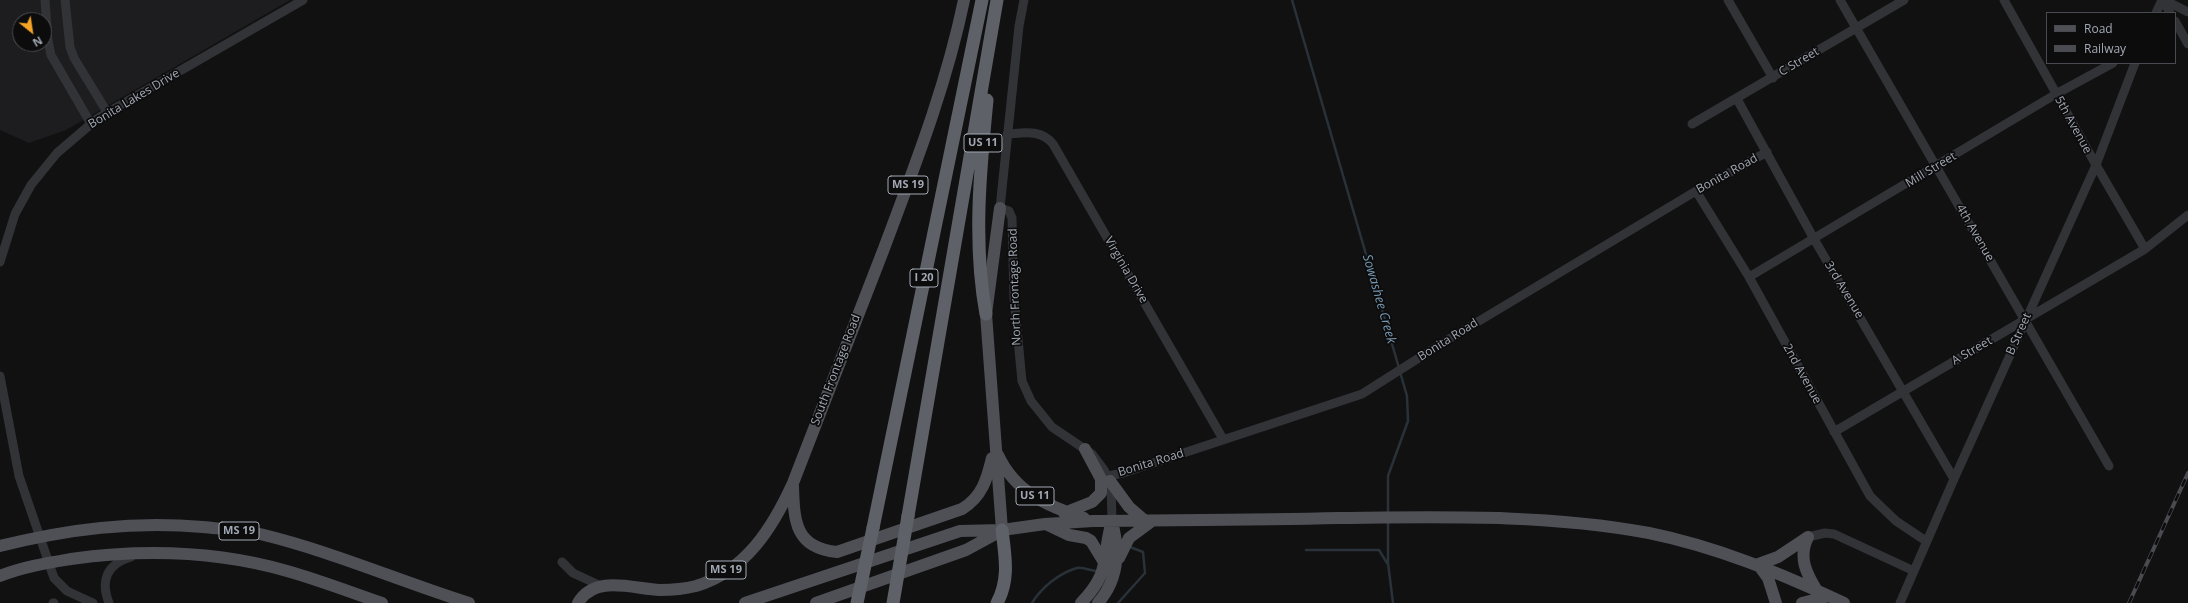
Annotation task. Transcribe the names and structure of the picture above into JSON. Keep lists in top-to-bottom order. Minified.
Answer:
{"streets":{"highway":["US 11","I 20"],"main road":["MS 19","South Frontage Road"],"street":["C Street","Bonita Lakes Drive","5th Avenue","Mill Street","Bonita Road","4th Avenue","Virginia Drive","North Frontage Road","3rd Avenue","B Street","A Street","2nd Avenue"]},"crossings":[["C Street","4th Avenue"],["C Street","3rd Avenue"],["5th Avenue","Mill Street"],["5th Avenue","B Street"],["5th Avenue","A Street"],["US 11","I 20"],["Mill Street","4th Avenue"],["Mill Street","3rd Avenue"],["Mill Street","2nd Avenue"],["Bonita Road","Virginia Drive"],["Bonita Road","North Frontage Road"],["Bonita Road","3rd Avenue"],["Bonita Road","2nd Avenue"],["4th Avenue","B Street"],["4th Avenue","A Street"],["3rd Avenue","B Street"],["3rd Avenue","A Street"],["B Street","A Street"],["B Street","2nd Avenue"],["A Street","2nd Avenue"]],"water":["Sowashee Creek"],"legend":["Road","Railway"],"north":"bottom right"}
